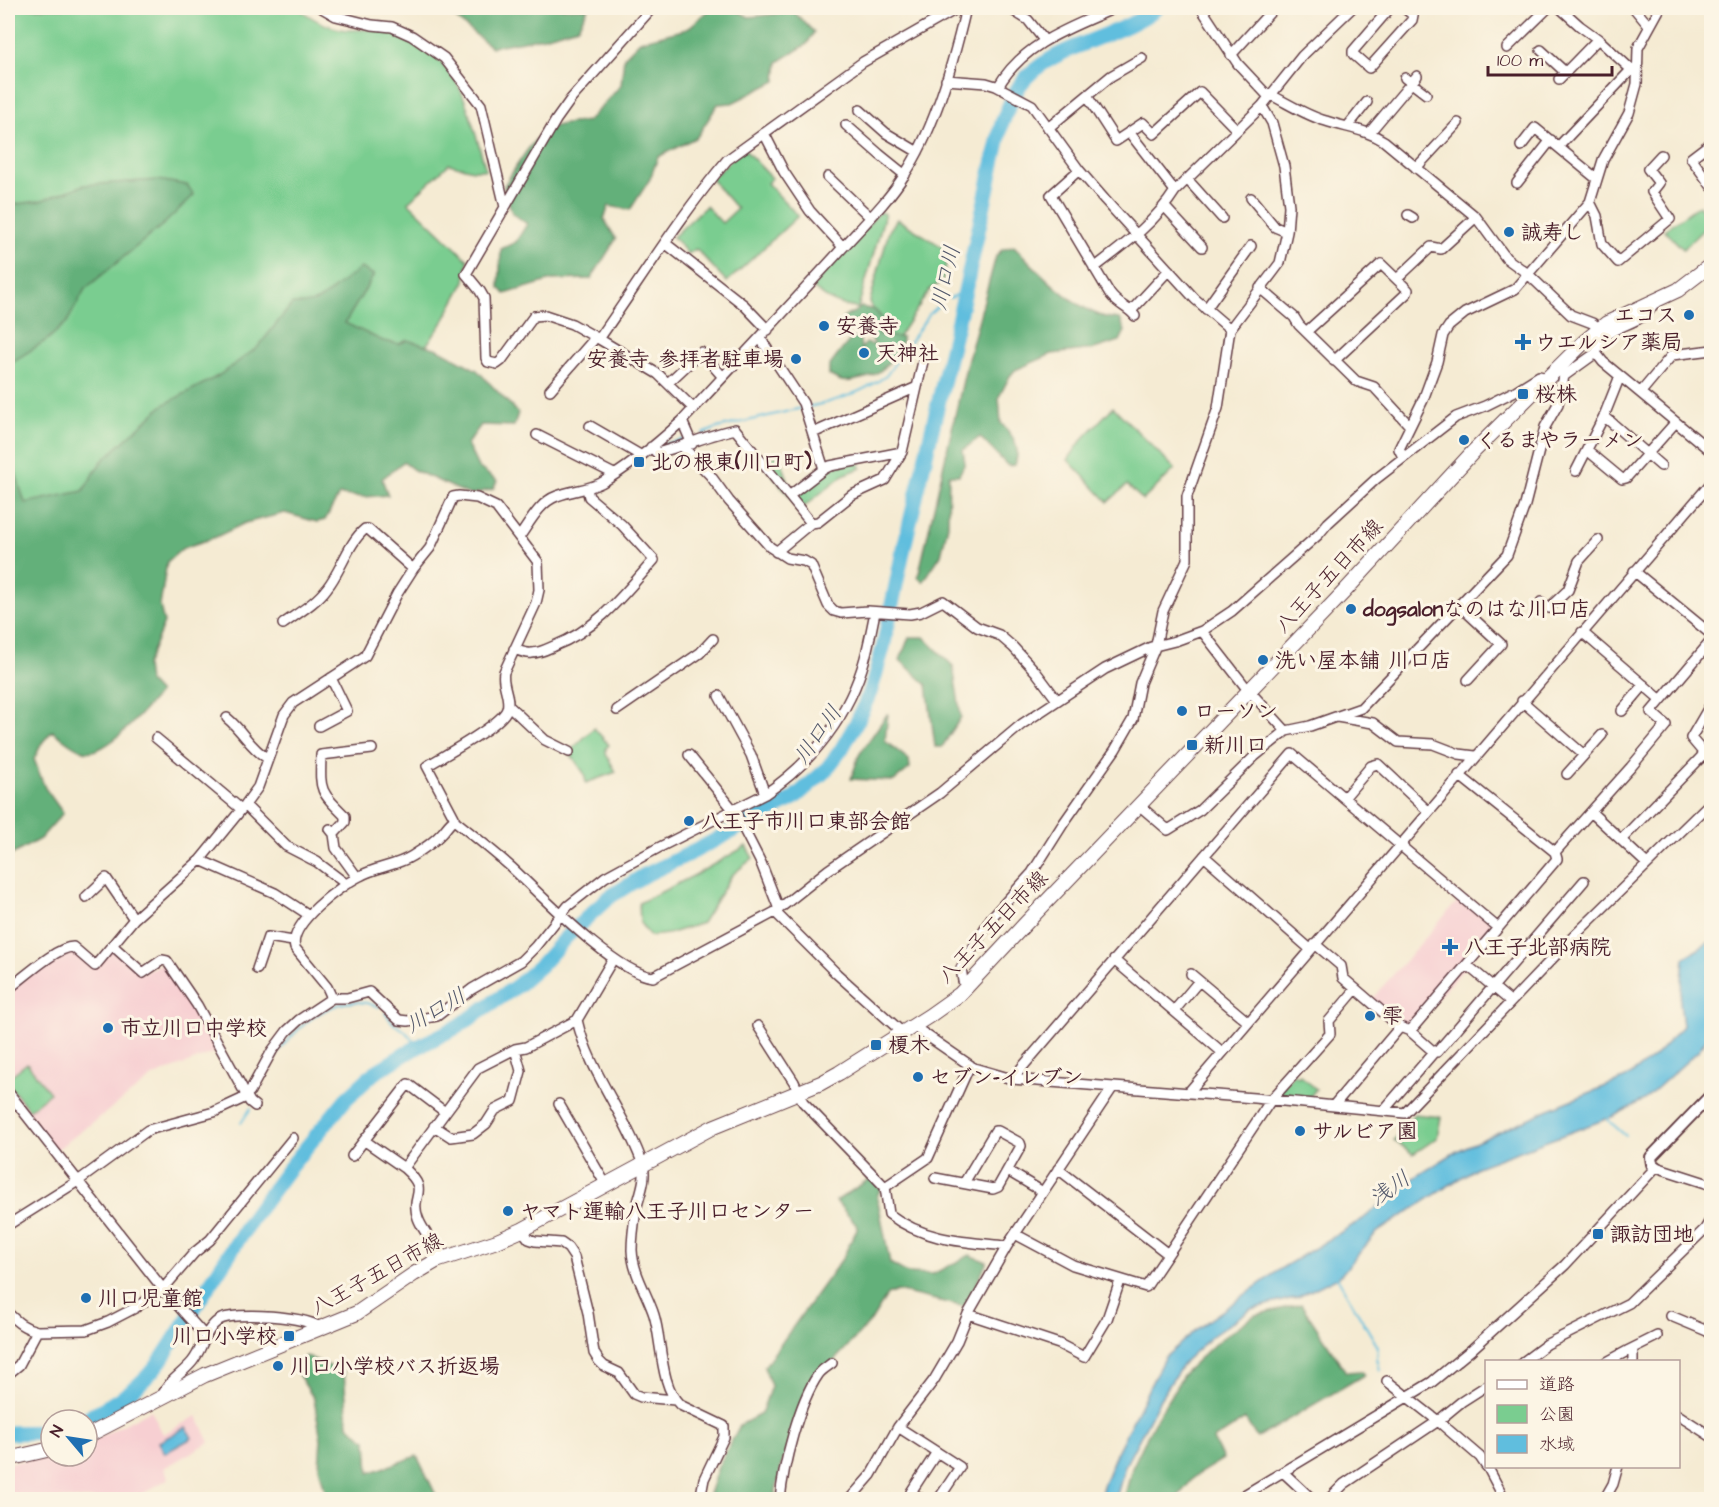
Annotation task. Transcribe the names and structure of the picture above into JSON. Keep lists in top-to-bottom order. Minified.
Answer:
{"streets":{"main road":["八王子五日市線"]},"water":["川口川","浅川"],"places":{"other":["誠寿し","エコス","安養寺","天神社","安養寺 参拝者駐車場","くるまやラーメン","dogsalonなのはな川口店","洗い屋本舗 川口店","ローソン","八王子市川口東部会館","雫","市立川口中学校","セブン-イレブン","サルビア園","ヤマト運輸八王子川口センター","川口児童館","川口小学校バス折返場"],"health":["ウエルシア薬局","八王子北部病院"],"transit":["桜株","北の根東(川口町)","新川口","榎木","諏訪団地","川口小学校"]},"legend":["道路","公園","水域"],"scale_bar":"100 m","north":"top left"}
